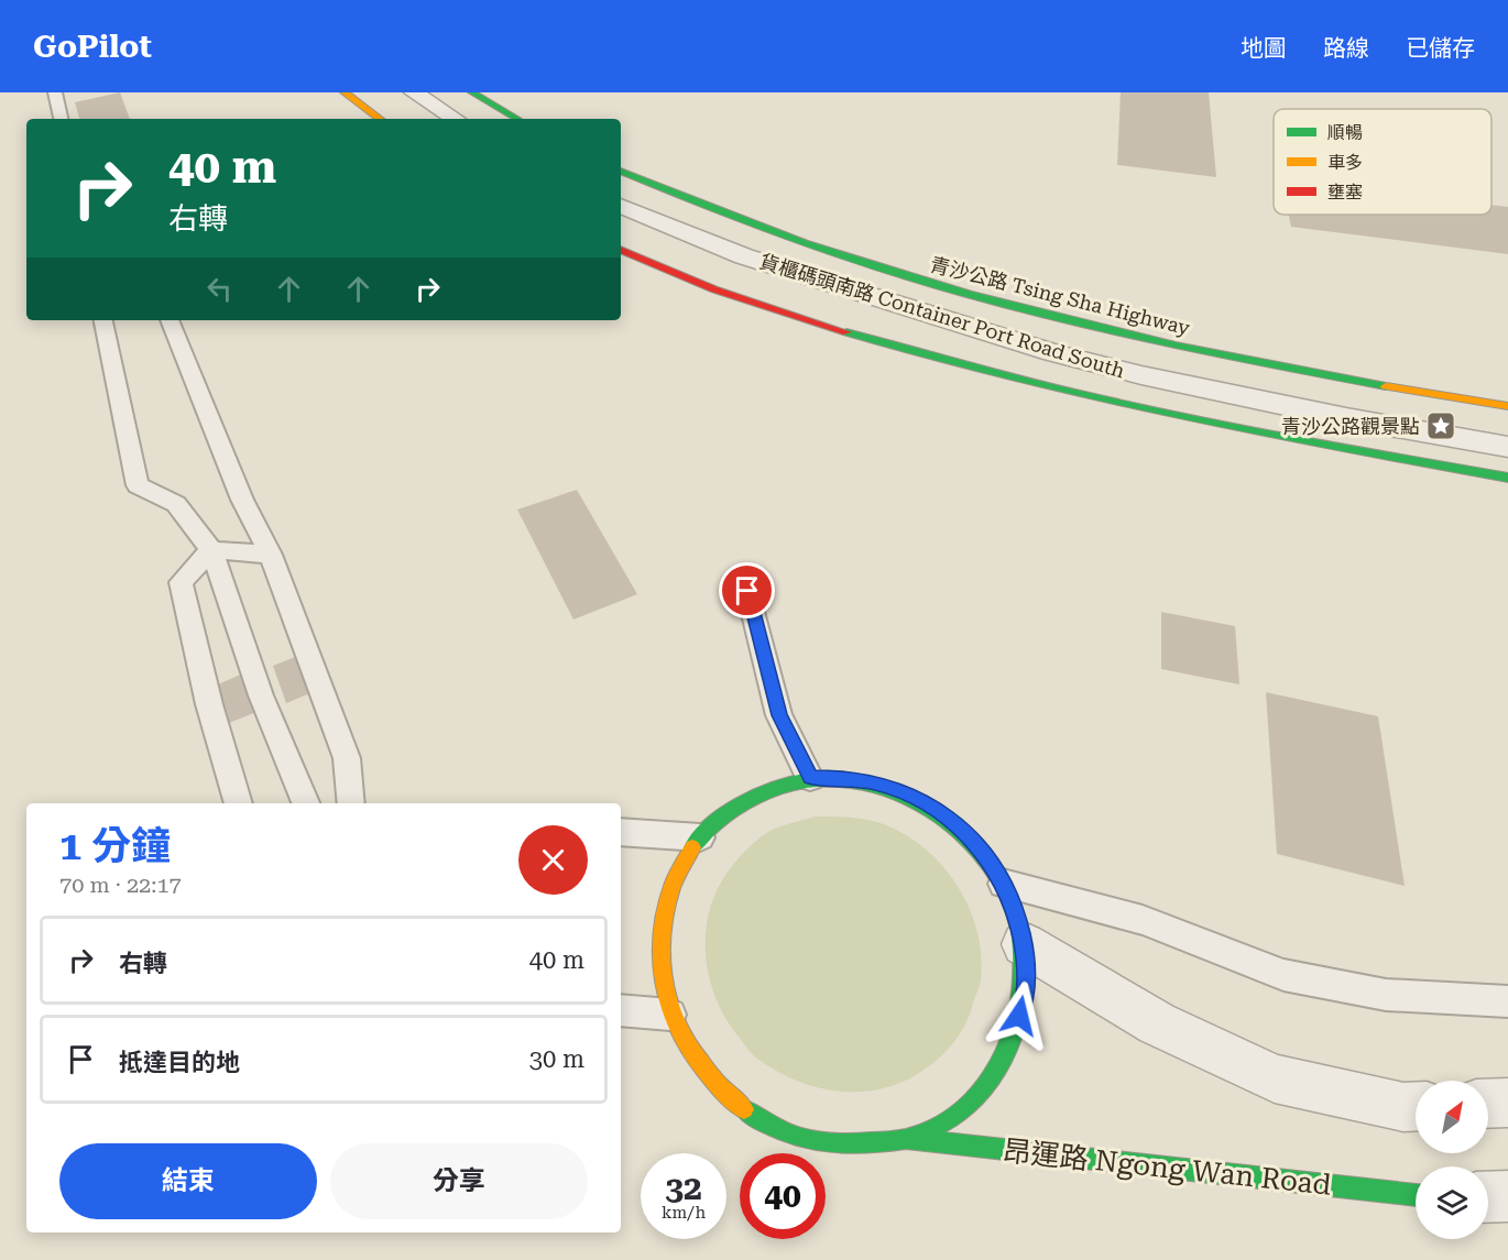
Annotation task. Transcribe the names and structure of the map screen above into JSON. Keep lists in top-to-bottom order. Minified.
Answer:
{"streets":{"main road":["青沙公路 Tsing Sha Highway","昂運路 Ngong Wan Road"],"street":["貨櫃碼頭南路 Container Port Road South"]},"places":{"place":["青沙公路觀景點"]},"legend":["順暢","車多","壅塞"],"north":"top right","page":{"header":"GoPilot","nav":["地圖","路線","已儲存"],"turn":["40 m","右轉"],"heading":["1 分鐘","70 m · 22:17"],"list":[{"name":"右轉","value":"40 m"},{"name":"抵達目的地","value":"30 m"}],"buttons":["結束","分享"],"speed":"32 km/h","limit":"40"}}
